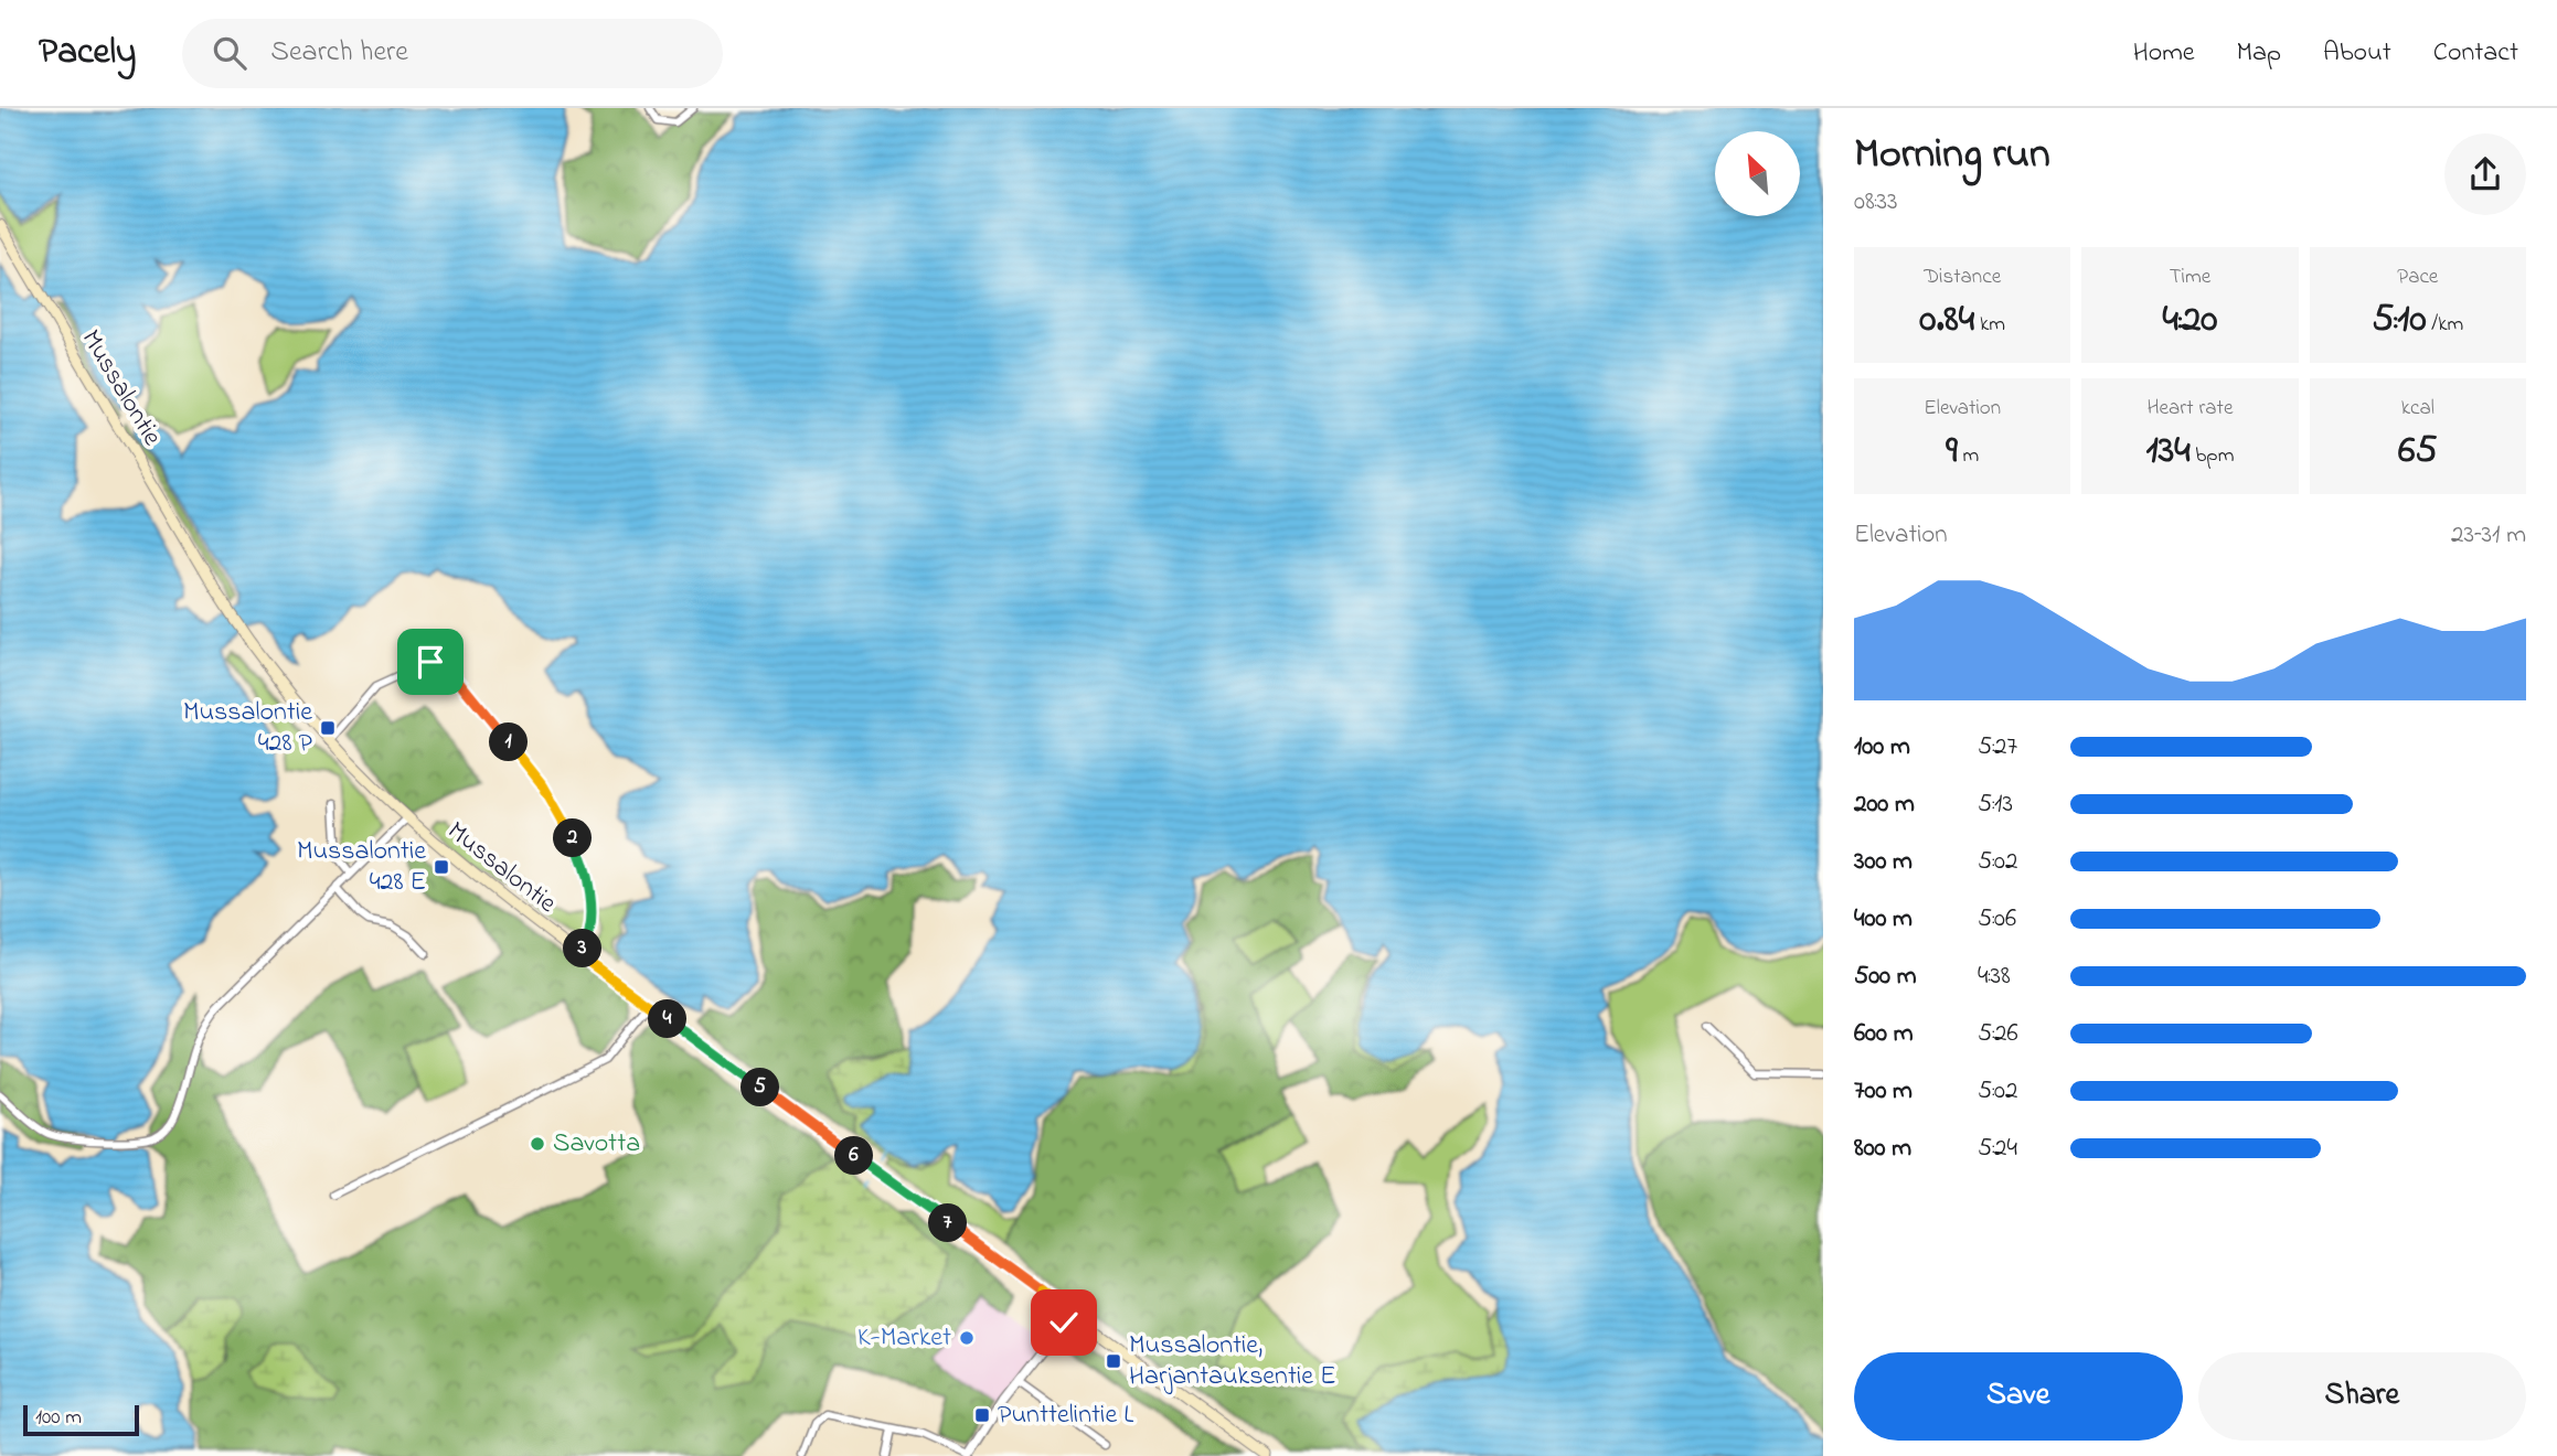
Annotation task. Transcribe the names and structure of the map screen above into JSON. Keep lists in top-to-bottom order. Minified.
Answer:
{"streets":{"main road":["Mussalontie"]},"places":{"transit":["Mussalontie 428 P","Mussalontie 428 E","Mussalontie, Harjantauksentie E","Punttelintie L"],"other":["Savotta","K-Market"]},"scale_bar":"100 m","north":"top left","page":{"header":"Pacely","search":"Search here","nav":["Home","Map","About","Contact"],"heading":["Morning run","08:33"],"stats":[["Distance","0.84 km"],["Time","4:20"],["Pace","5:10 /km"],["Elevation","9 m"],["Heart rate","134 bpm"],["kcal","65"]],"chart":["Elevation","23–31 m"],"list":[{"name":"100 m","note":"5:27"},{"name":"200 m","note":"5:13"},{"name":"300 m","note":"5:02"},{"name":"400 m","note":"5:06"},{"name":"500 m","note":"4:38"},{"name":"600 m","note":"5:26"},{"name":"700 m","note":"5:02"},{"name":"800 m","note":"5:24"}],"pins":["1","2","3","4","5","6","7"],"buttons":["Save","Share"],"scale":"100 m"}}
